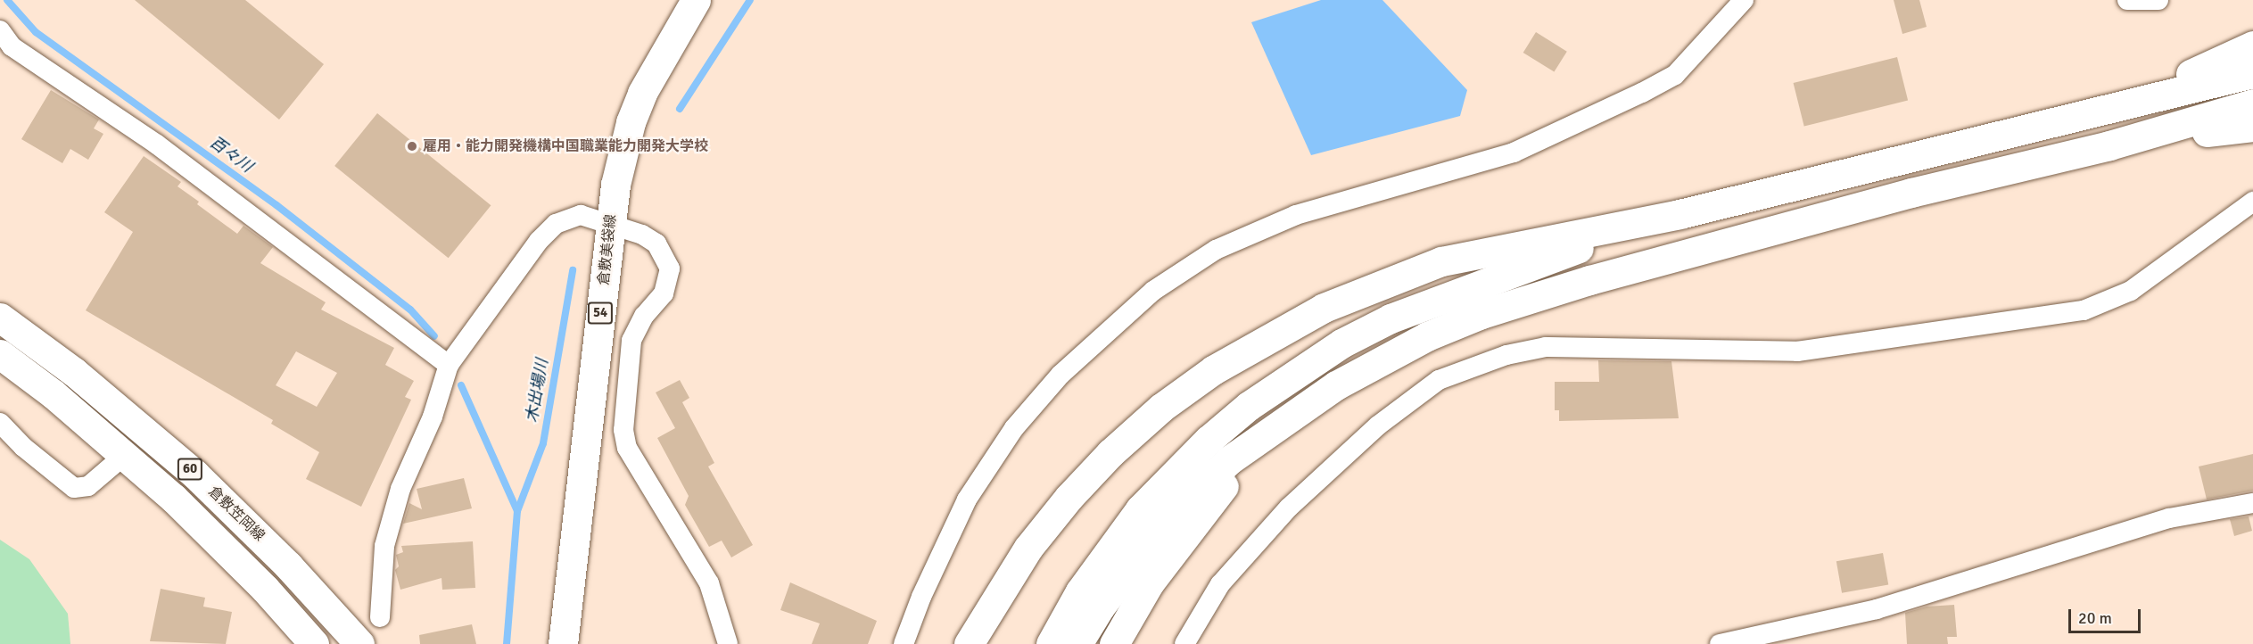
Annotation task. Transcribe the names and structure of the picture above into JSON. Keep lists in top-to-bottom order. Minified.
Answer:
{"streets":{"main road":["倉敷美袋線","54","60","倉敷笠岡線"]},"water":["百々川","木出場川"],"places":["雇用・能力開発機構中国職業能力開発大学校"],"scale_bar":"20 m"}
